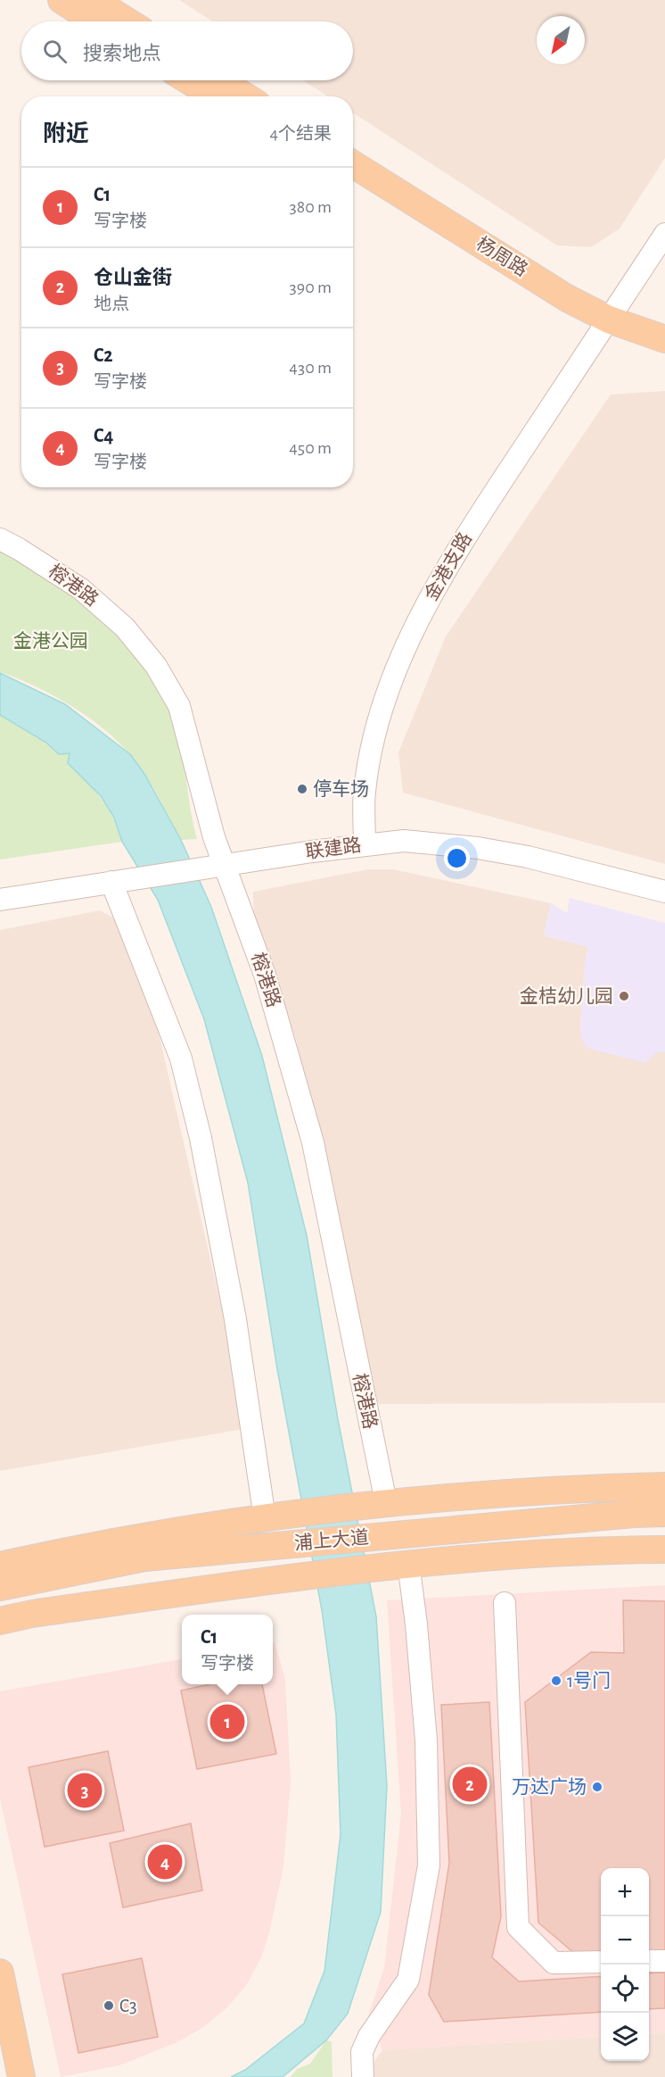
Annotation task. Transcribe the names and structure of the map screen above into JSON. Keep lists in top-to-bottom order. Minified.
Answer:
{"streets":{"main road":["杨周路","浦上大道"],"street":["金港支路","榕港路","联建路"]},"crossings":[["杨周路","金港支路"],["金港支路","联建路"],["榕港路","联建路"],["榕港路","浦上大道"]],"parks":["金港公园"],"places":["停车场","金桔幼儿园","1号门","万达广场","C3"],"north":"bottom left","page":{"search":"搜索地点","heading":["附近","4个结果"],"list":[{"mark":"1","name":"C1","note":"写字楼","value":"380 m"},{"mark":"2","name":"仓山金街","note":"地点","value":"390 m"},{"mark":"3","name":"C2","note":"写字楼","value":"430 m"},{"mark":"4","name":"C4","note":"写字楼","value":"450 m"}],"popup":["C1","写字楼"],"pins":["1","2","3","4"],"map_buttons":["+","−"]}}
